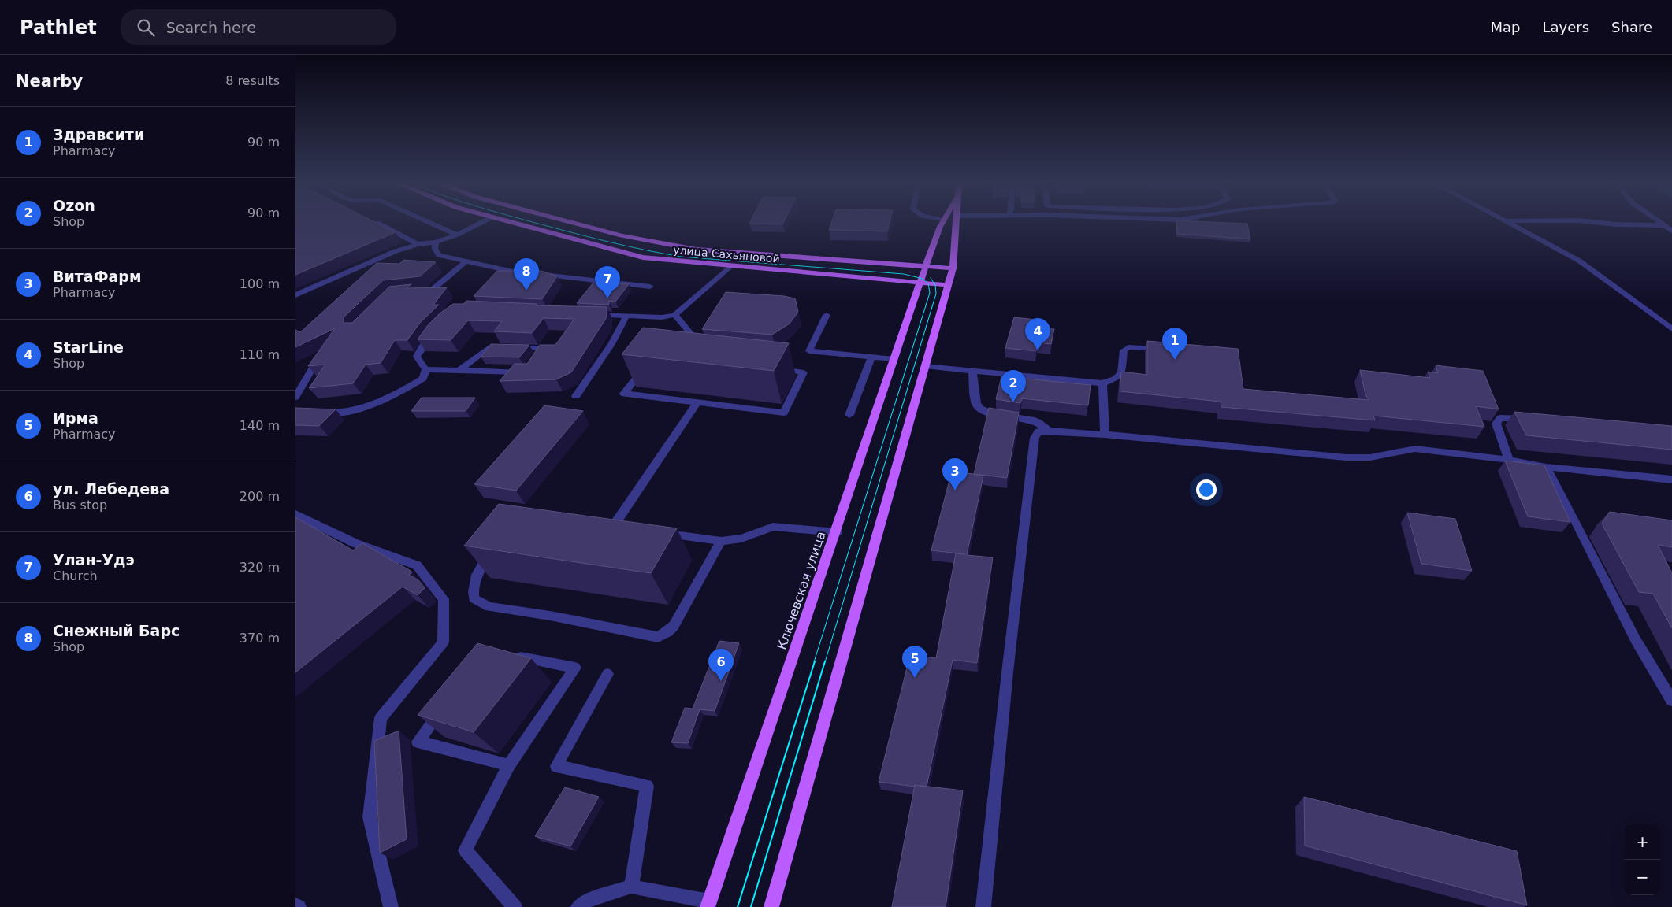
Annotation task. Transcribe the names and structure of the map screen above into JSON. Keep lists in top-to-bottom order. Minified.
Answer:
{"streets":{"main road":["улица Сахьяновой","Ключевская улица"]},"crossings":[["улица Сахьяновой","Ключевская улица"]],"page":{"header":"Pathlet","search":"Search here","nav":["Map","Layers","Share"],"heading":["Nearby","8 results"],"list":[{"mark":"1","name":"Здравсити","note":"Pharmacy","value":"90 m"},{"mark":"2","name":"Ozon","note":"Shop","value":"90 m"},{"mark":"3","name":"ВитаФарм","note":"Pharmacy","value":"100 m"},{"mark":"4","name":"StarLine","note":"Shop","value":"110 m"},{"mark":"5","name":"Ирма","note":"Pharmacy","value":"140 m"},{"mark":"6","name":"ул. Лебедева","note":"Bus stop","value":"200 m"},{"mark":"7","name":"Улан-Удэ","note":"Church","value":"320 m"},{"mark":"8","name":"Снежный Барс","note":"Shop","value":"370 m"}],"pins":["8","7","4","1","2","3","5","6"],"map_buttons":["+","−"]}}
